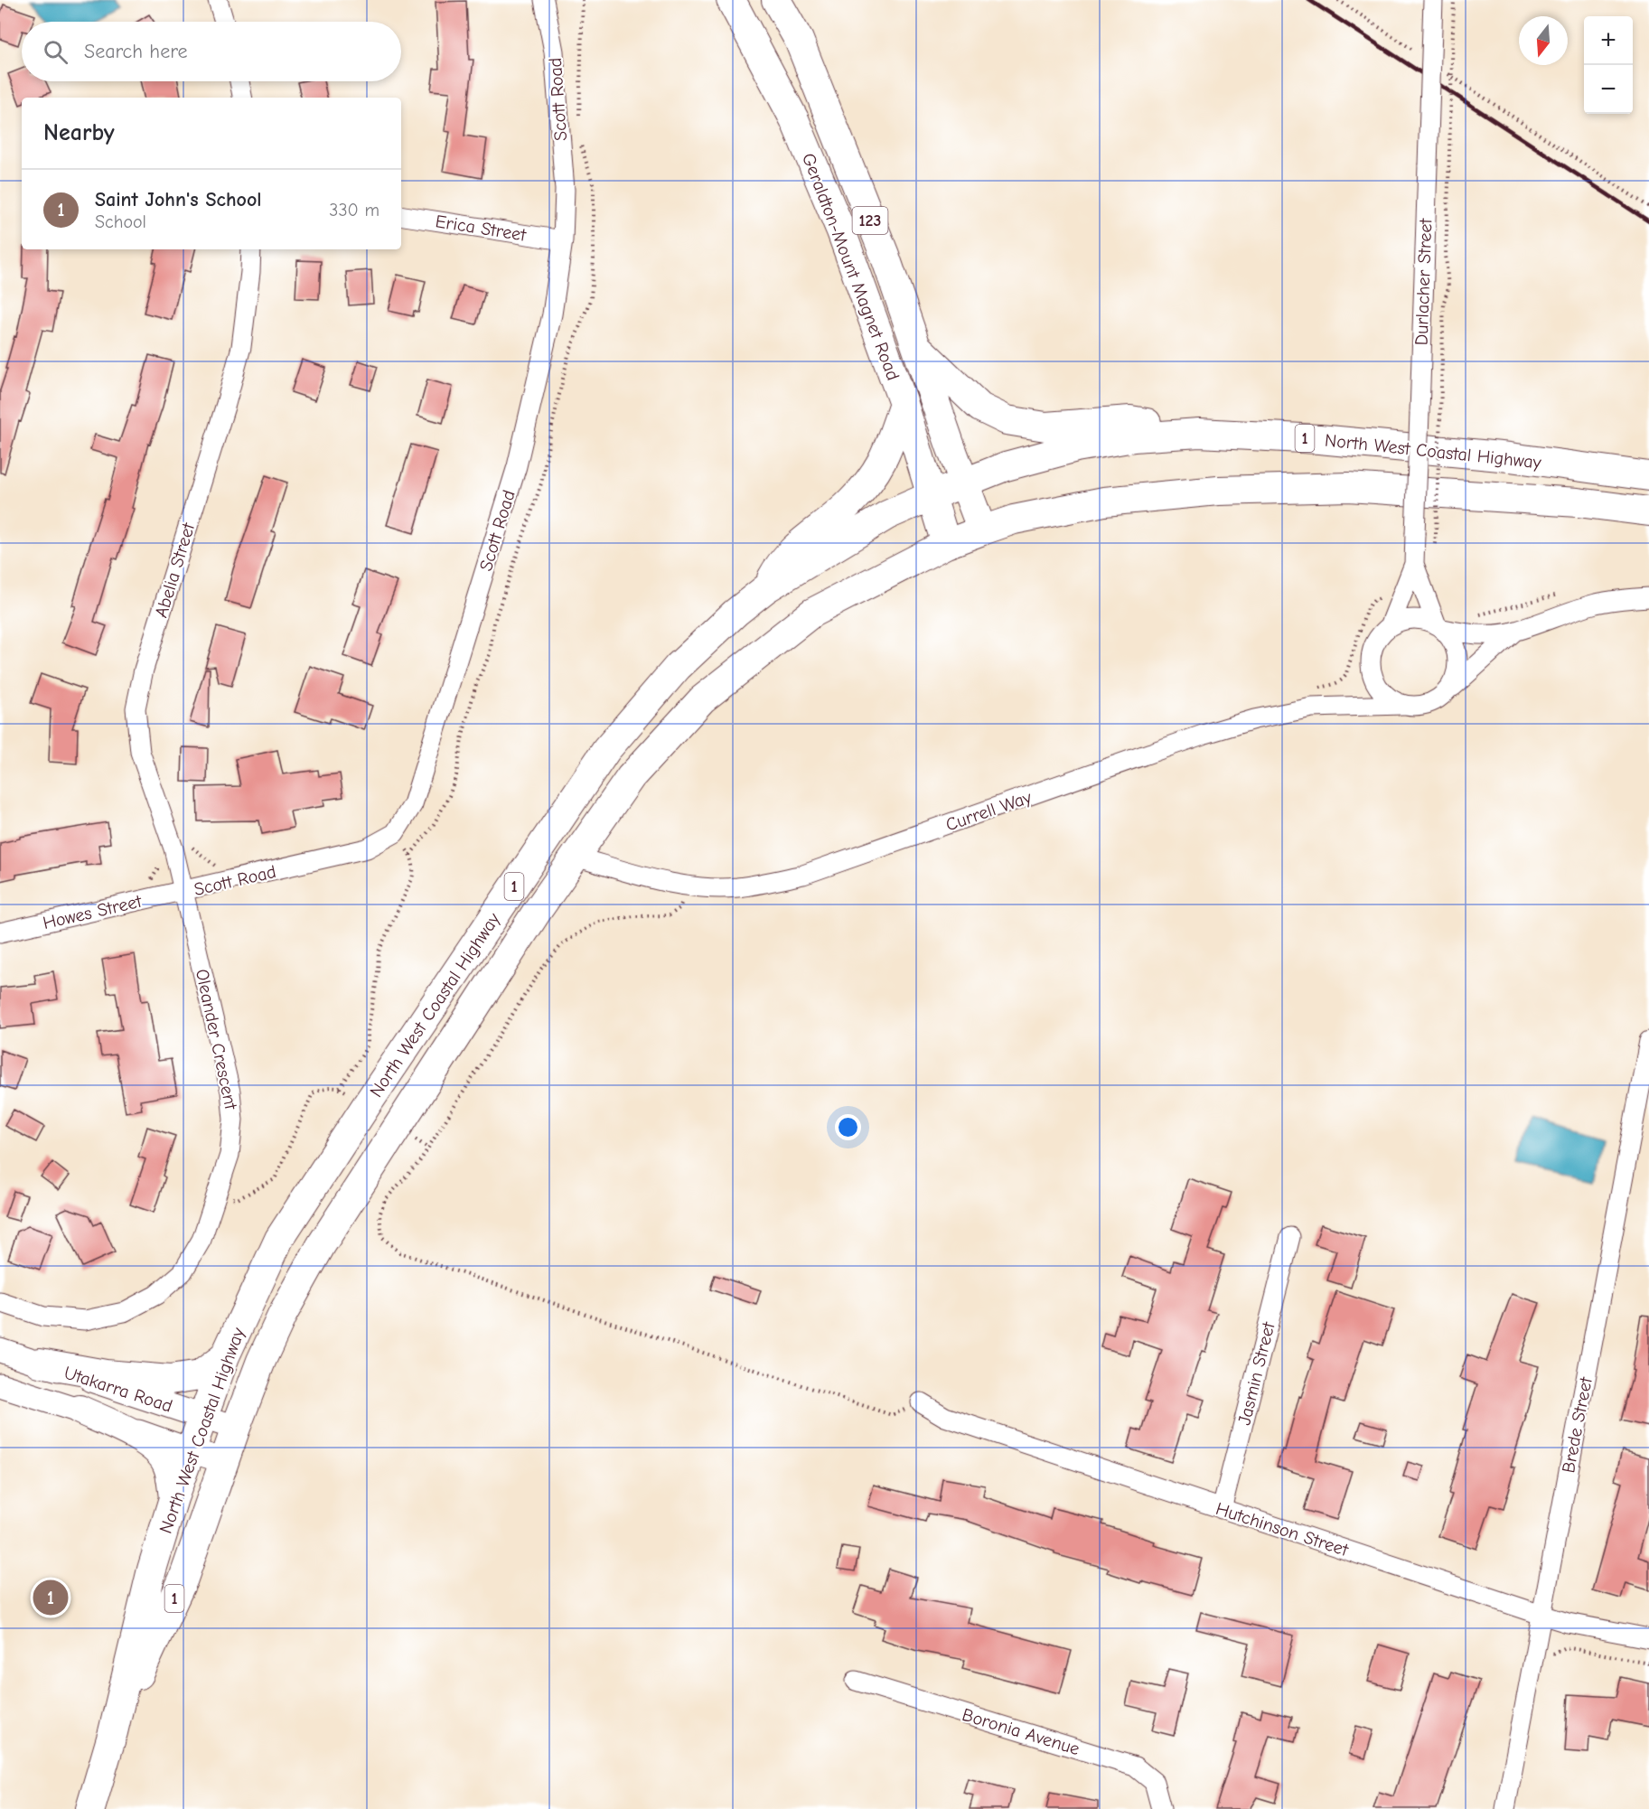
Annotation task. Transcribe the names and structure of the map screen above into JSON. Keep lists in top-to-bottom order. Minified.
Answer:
{"streets":{"highway":["123","Geraldton-Mount Magnet Road","1","North West Coastal Highway"],"main road":["Utakarra Road"],"street":["Scott Road","Erica Street","Durlacher Street","Abelia Street","Currell Way","Howes Street","Oleander Crescent","Jasmin Street","Brede Street","Hutchinson Street","Boronia Avenue"]},"crossings":[["Scott Road","Erica Street"],["Scott Road","Abelia Street"],["Scott Road","Howes Street"],["Scott Road","Oleander Crescent"],["Geraldton-Mount Magnet Road","North West Coastal Highway"],["Durlacher Street","Currell Way"],["North West Coastal Highway","Currell Way"],["North West Coastal Highway","Utakarra Road"],["Abelia Street","Howes Street"],["Abelia Street","Oleander Crescent"],["Howes Street","Oleander Crescent"],["Jasmin Street","Hutchinson Street"],["Brede Street","Hutchinson Street"]],"north":"bottom","page":{"map_buttons":["+","−"],"search":"Search here","heading":"Nearby","list":[{"mark":"1","name":"Saint John's School","note":"School","value":"330 m"}],"pins":"1"}}
